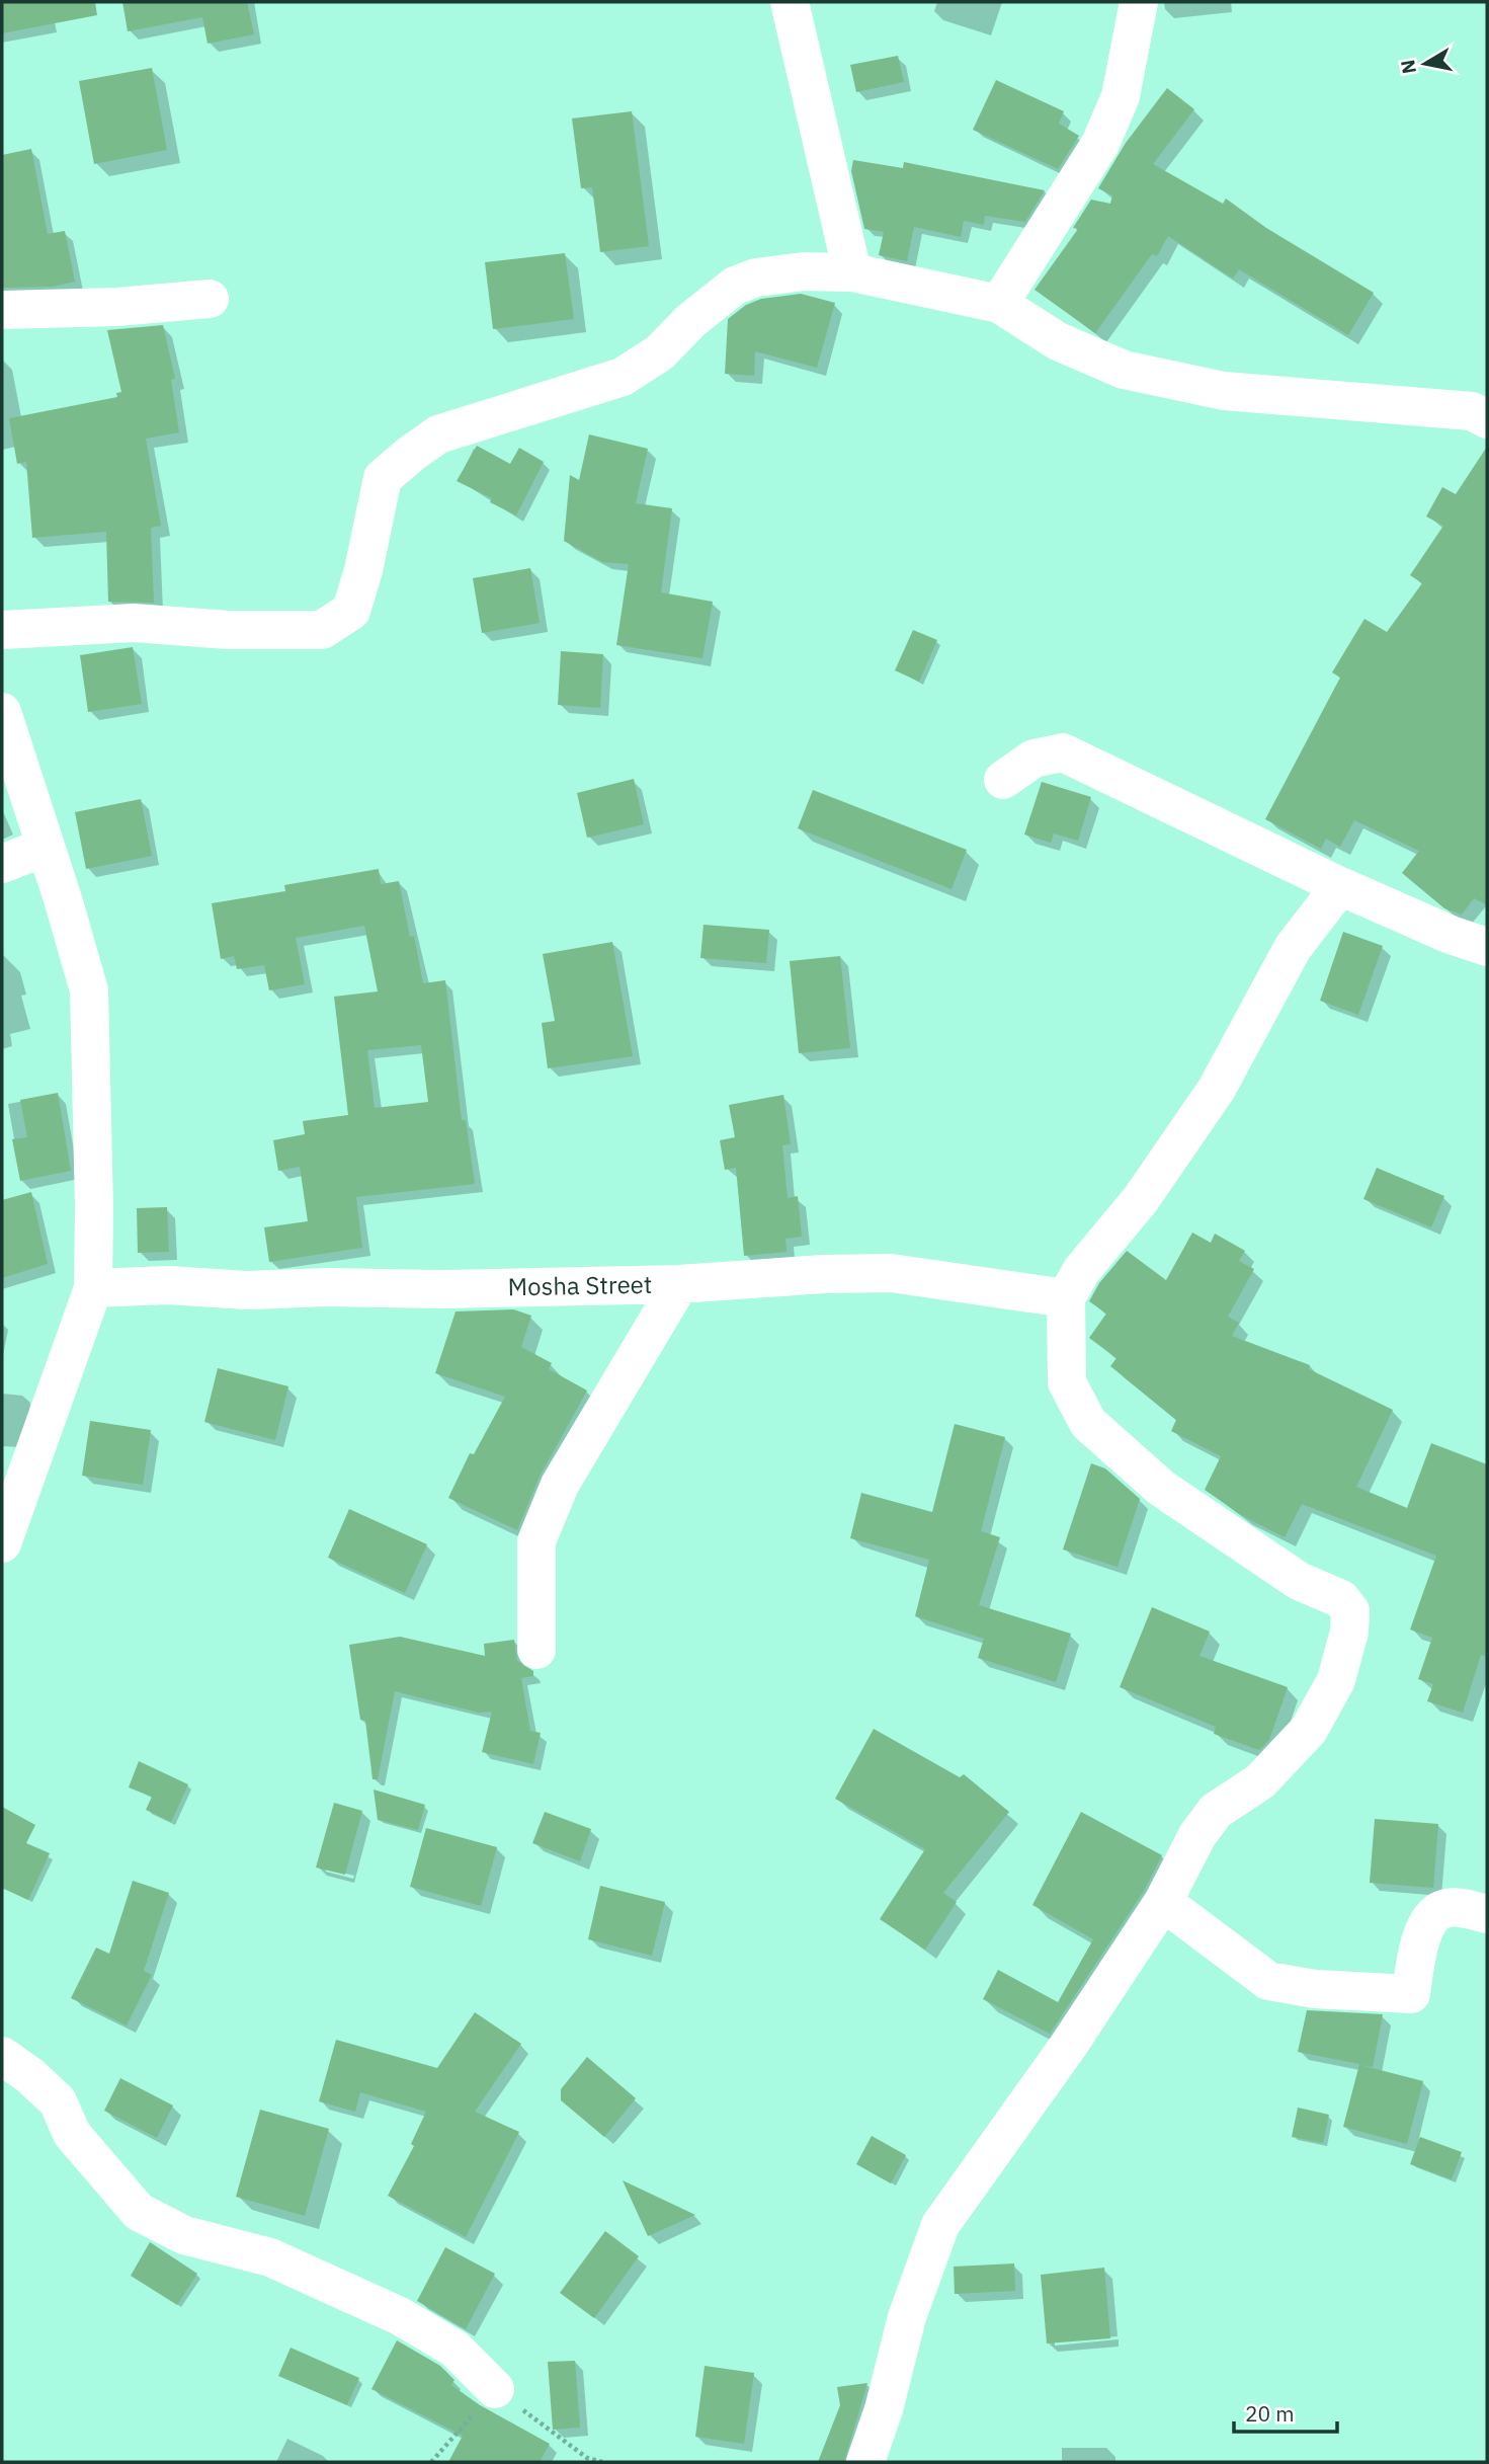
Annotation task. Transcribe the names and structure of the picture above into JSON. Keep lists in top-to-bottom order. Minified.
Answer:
{"streets":{"street":["Mosha Street"]},"scale_bar":"20 m","north":"left"}
